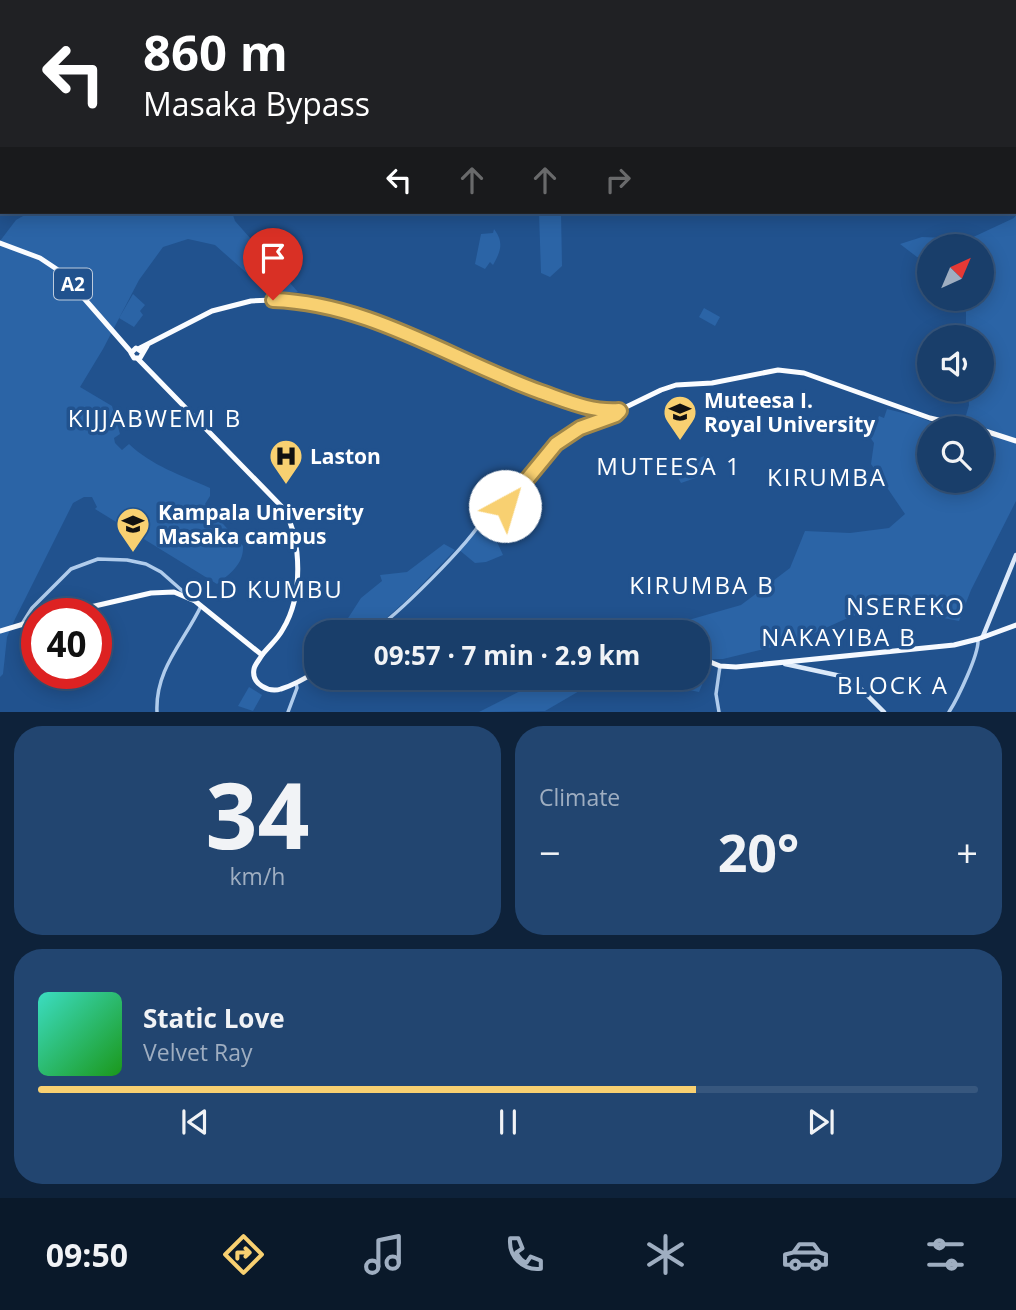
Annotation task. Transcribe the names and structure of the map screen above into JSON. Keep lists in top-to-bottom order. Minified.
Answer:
{"streets":{"highway":["A2"]},"districts":["KIJJABWEMI B","MUTEESA 1","KIRUMBA","KIRUMBA B","OLD KUMBU","NSEREKO","NAKAYIBA B","BLOCK A"],"places":{"school or university":["Muteesa I. Royal University","Kampala University Masaka campus"],"hospital":["Laston"]},"north":"top right","page":{"turn":["860 m","Masaka Bypass"],"limit":"40","trip":"09:57 · 7 min · 2.9 km","tile":[["34","km/h"],"Climate"],"heat":["−","20°","+"],"song":["Static Love","Velvet Ray"],"tabs":"09:50"}}
